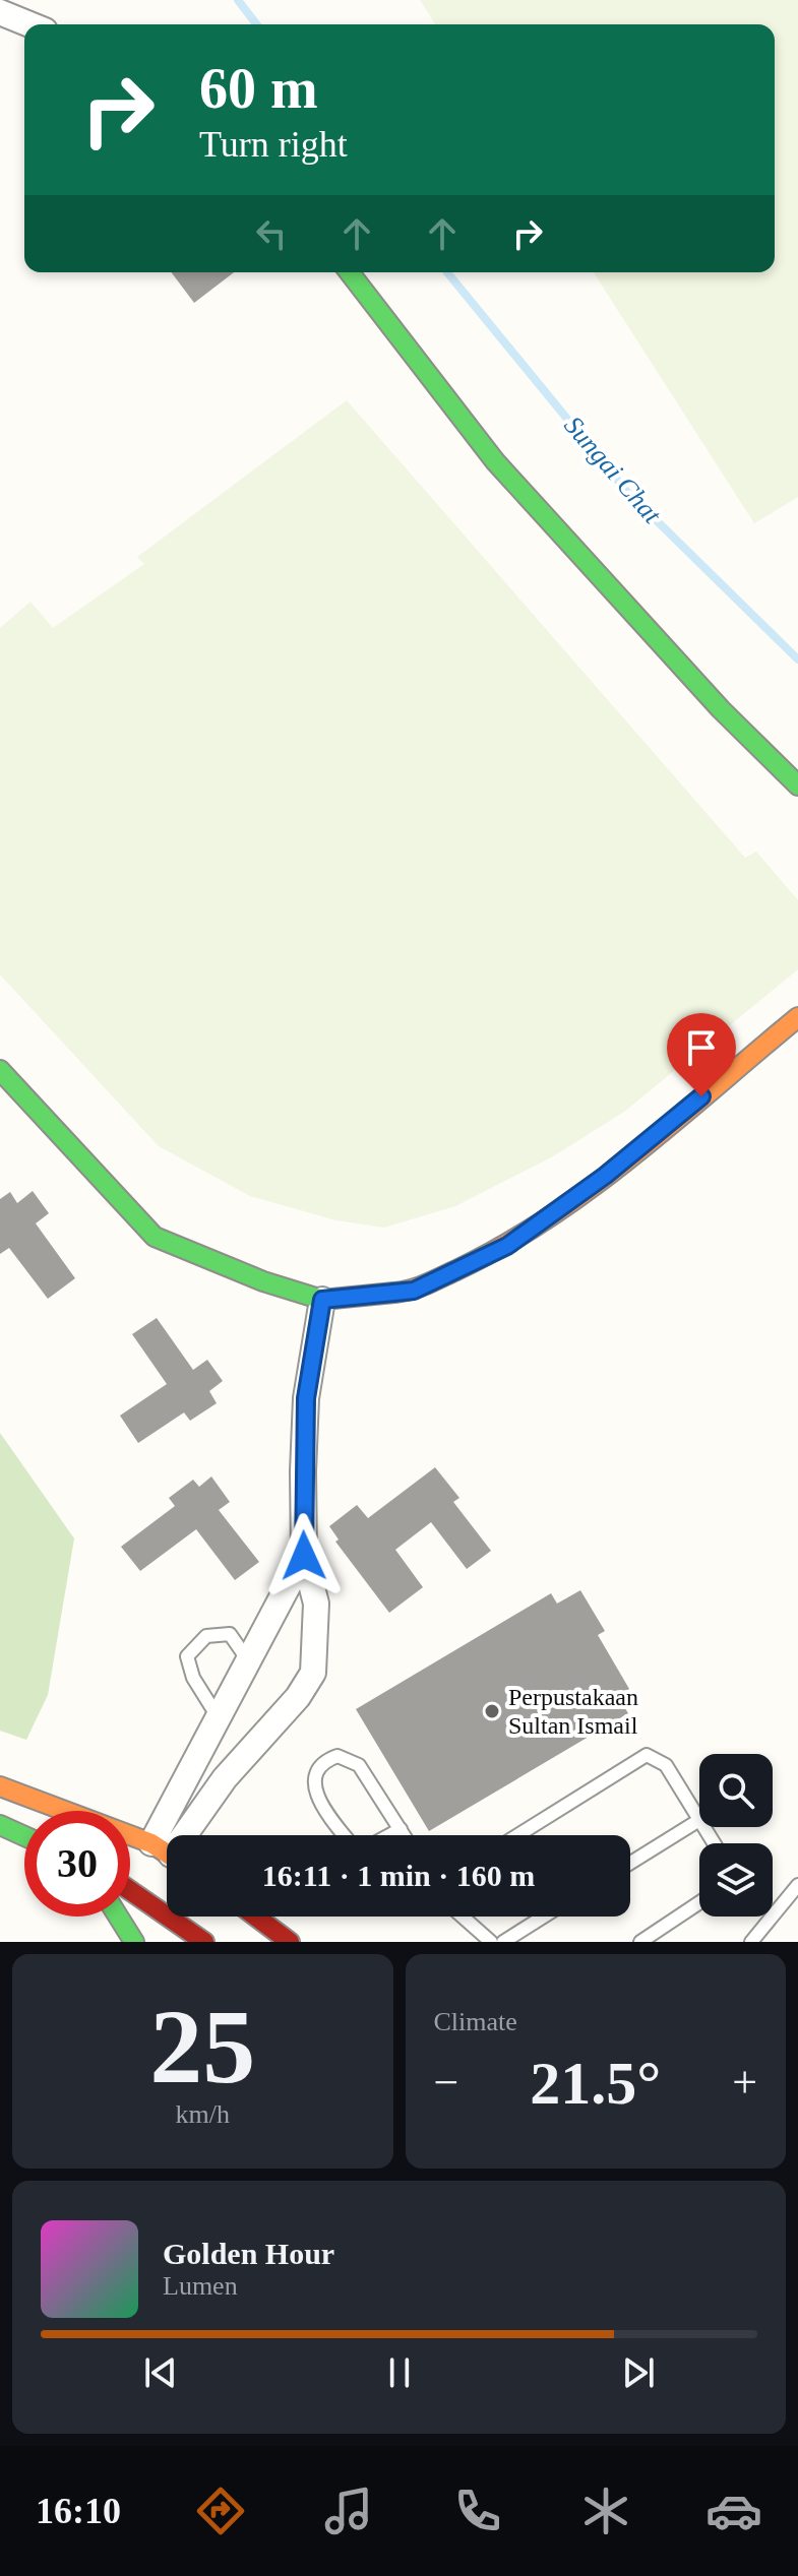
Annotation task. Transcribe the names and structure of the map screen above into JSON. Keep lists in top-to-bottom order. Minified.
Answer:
{"water":["Sungai Chat"],"places":["Perpustakaan Sultan Ismail"],"page":{"turn":["60 m","Turn right"],"limit":"30","trip":"16:11 · 1 min · 160 m","tile":[["25","km/h"],"Climate"],"heat":["−","21.5°","+"],"song":["Golden Hour","Lumen"],"tabs":"16:10"}}
